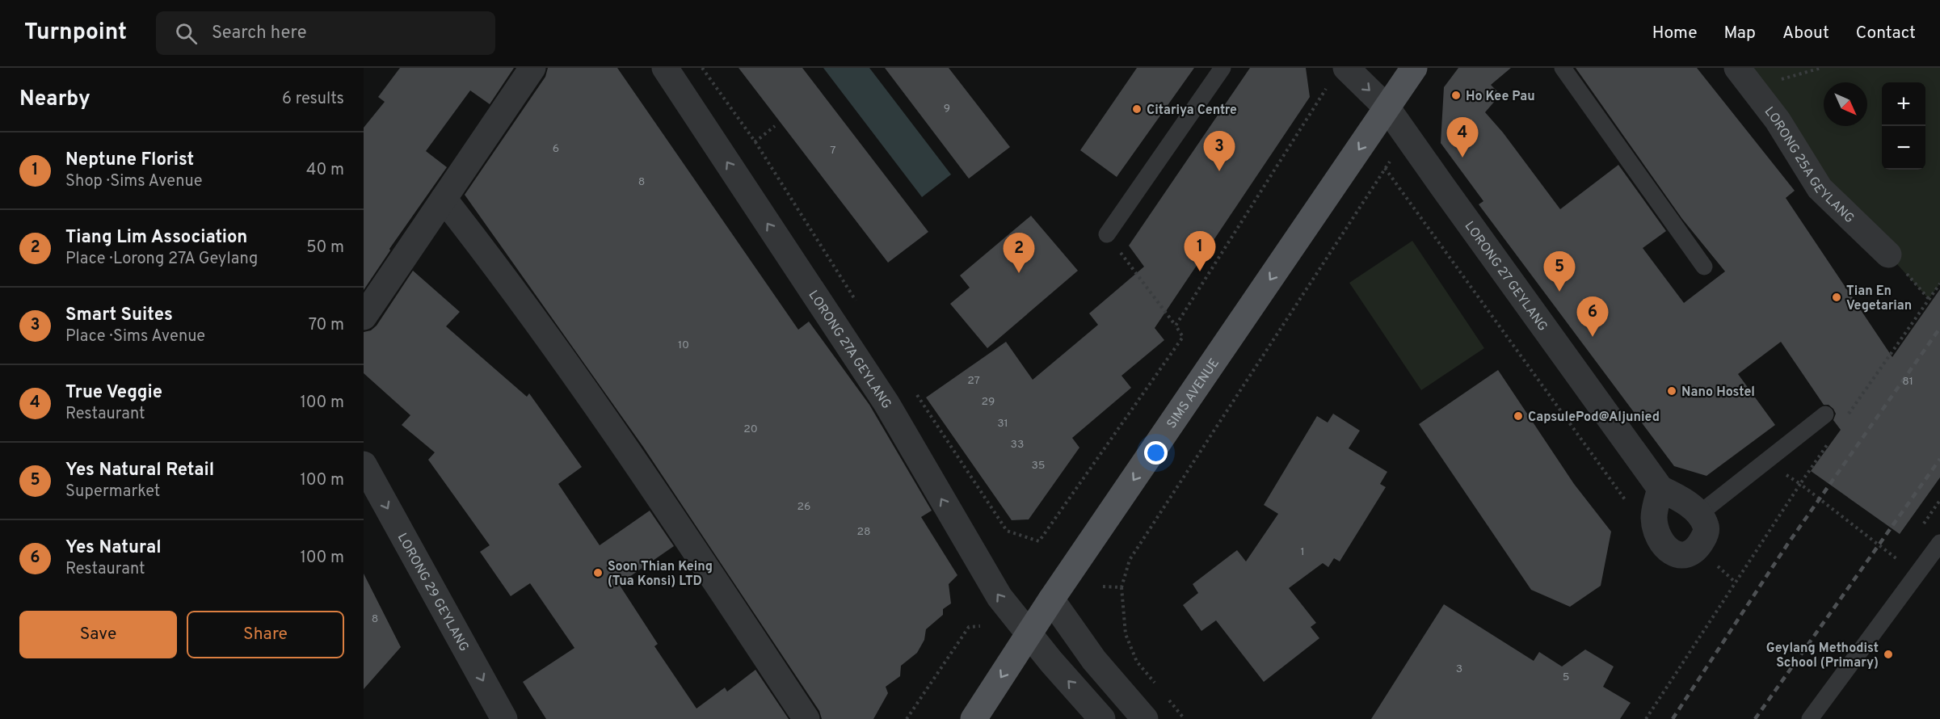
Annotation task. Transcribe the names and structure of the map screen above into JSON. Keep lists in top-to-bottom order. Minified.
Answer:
{"streets":{"main road":["SIMS AVENUE"],"street":["LORONG 25A GEYLANG","LORONG 27 GEYLANG","LORONG 27A GEYLANG","LORONG 29 GEYLANG"]},"crossings":[["LORONG 27 GEYLANG","SIMS AVENUE"],["LORONG 27A GEYLANG","SIMS AVENUE"]],"one_way":["SIMS AVENUE"],"places":["Ho Kee Pau","Citariya Centre","Tian En Vegetarian","Nano Hostel","CapsulePod@Aljunied","Soon Thian Keing (Tua Konsi) LTD","Geylang Methodist School (Primary)"],"house_numbers":["9","6","7","8","10","27","81","29","31","20","33","35","26","28","1","8","3","5"],"north":"bottom right","page":{"header":"Turnpoint","search":"Search here","nav":["Home","Map","About","Contact"],"heading":["Nearby","6 results"],"map_buttons":["+","−"],"pins":["4","3","1","2","5","6"],"list":[{"mark":"1","name":"Neptune Florist","note":"Shop · Sims Avenue","value":"40 m"},{"mark":"2","name":"Tiang Lim Association","note":"Place · Lorong 27A Geylang","value":"50 m"},{"mark":"3","name":"Smart Suites","note":"Place · Sims Avenue","value":"70 m"},{"mark":"4","name":"True Veggie","note":"Restaurant","value":"100 m"},{"mark":"5","name":"Yes Natural Retail","note":"Supermarket","value":"100 m"},{"mark":"6","name":"Yes Natural","note":"Restaurant","value":"100 m"}],"buttons":["Save","Share"]}}
